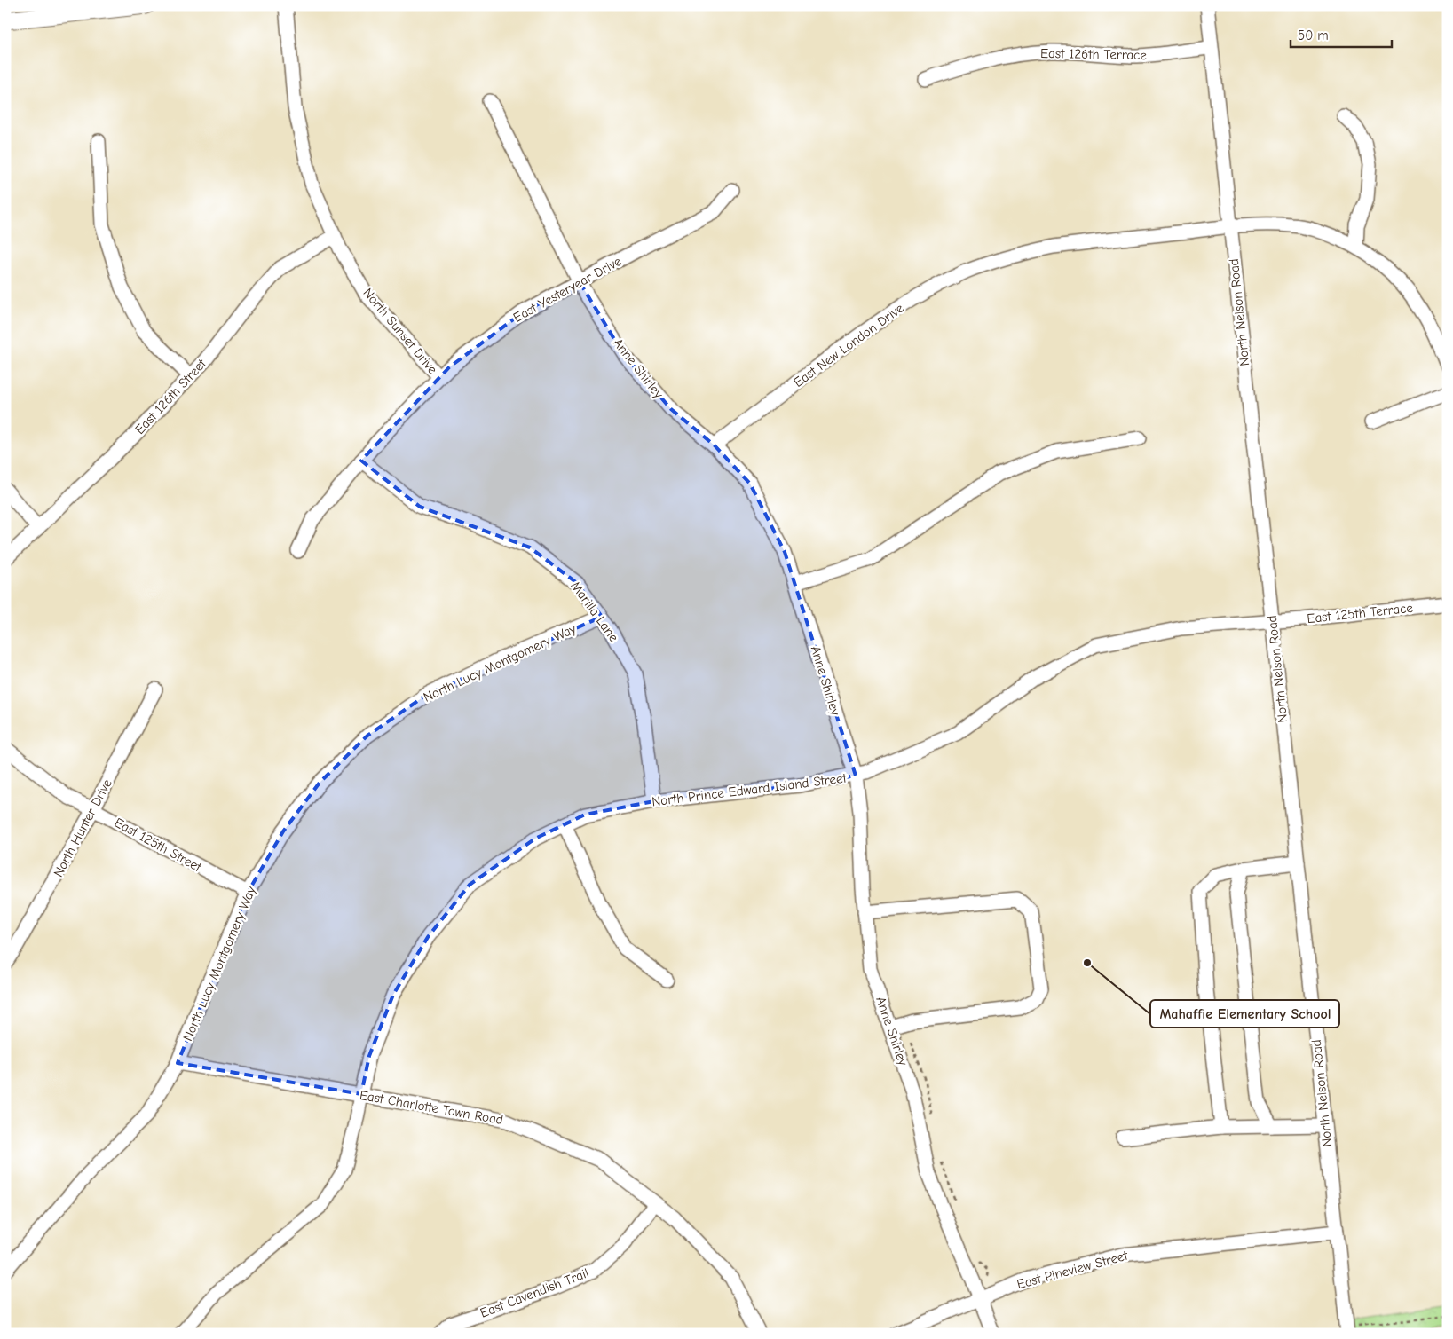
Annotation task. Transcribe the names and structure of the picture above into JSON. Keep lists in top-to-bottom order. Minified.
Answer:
{"streets":{"street":["East 126th Terrace","East Yesteryear Drive","North Nelson Road","North Sunset Drive","East New London Drive","Anne Shirley","East 126th Street","Marilla Lane","East 125th Terrace","North Lucy Montgomery Way","North Prince Edward Island Street","North Hunter Drive","East 125th Street","East Charlotte Town Road","East Pineview Street","East Cavendish Trail"]},"crossings":[["East 126th Terrace","North Nelson Road"],["East Yesteryear Drive","North Sunset Drive"],["East Yesteryear Drive","Anne Shirley"],["East Yesteryear Drive","Marilla Lane"],["North Nelson Road","East New London Drive"],["North Nelson Road","East 125th Terrace"],["North Nelson Road","North Prince Edward Island Street"],["North Nelson Road","East Pineview Street"],["North Sunset Drive","East 126th Street"],["East New London Drive","Anne Shirley"],["Anne Shirley","North Prince Edward Island Street"],["Anne Shirley","East Pineview Street"],["Marilla Lane","North Lucy Montgomery Way"],["Marilla Lane","North Prince Edward Island Street"],["East 125th Terrace","North Prince Edward Island Street"],["North Lucy Montgomery Way","East 125th Street"],["North Lucy Montgomery Way","East Charlotte Town Road"],["North Prince Edward Island Street","East Charlotte Town Road"],["North Hunter Drive","East 125th Street"],["East Charlotte Town Road","East Cavendish Trail"]],"places":["Mahaffie Elementary School"],"scale_bar":"50 m"}
